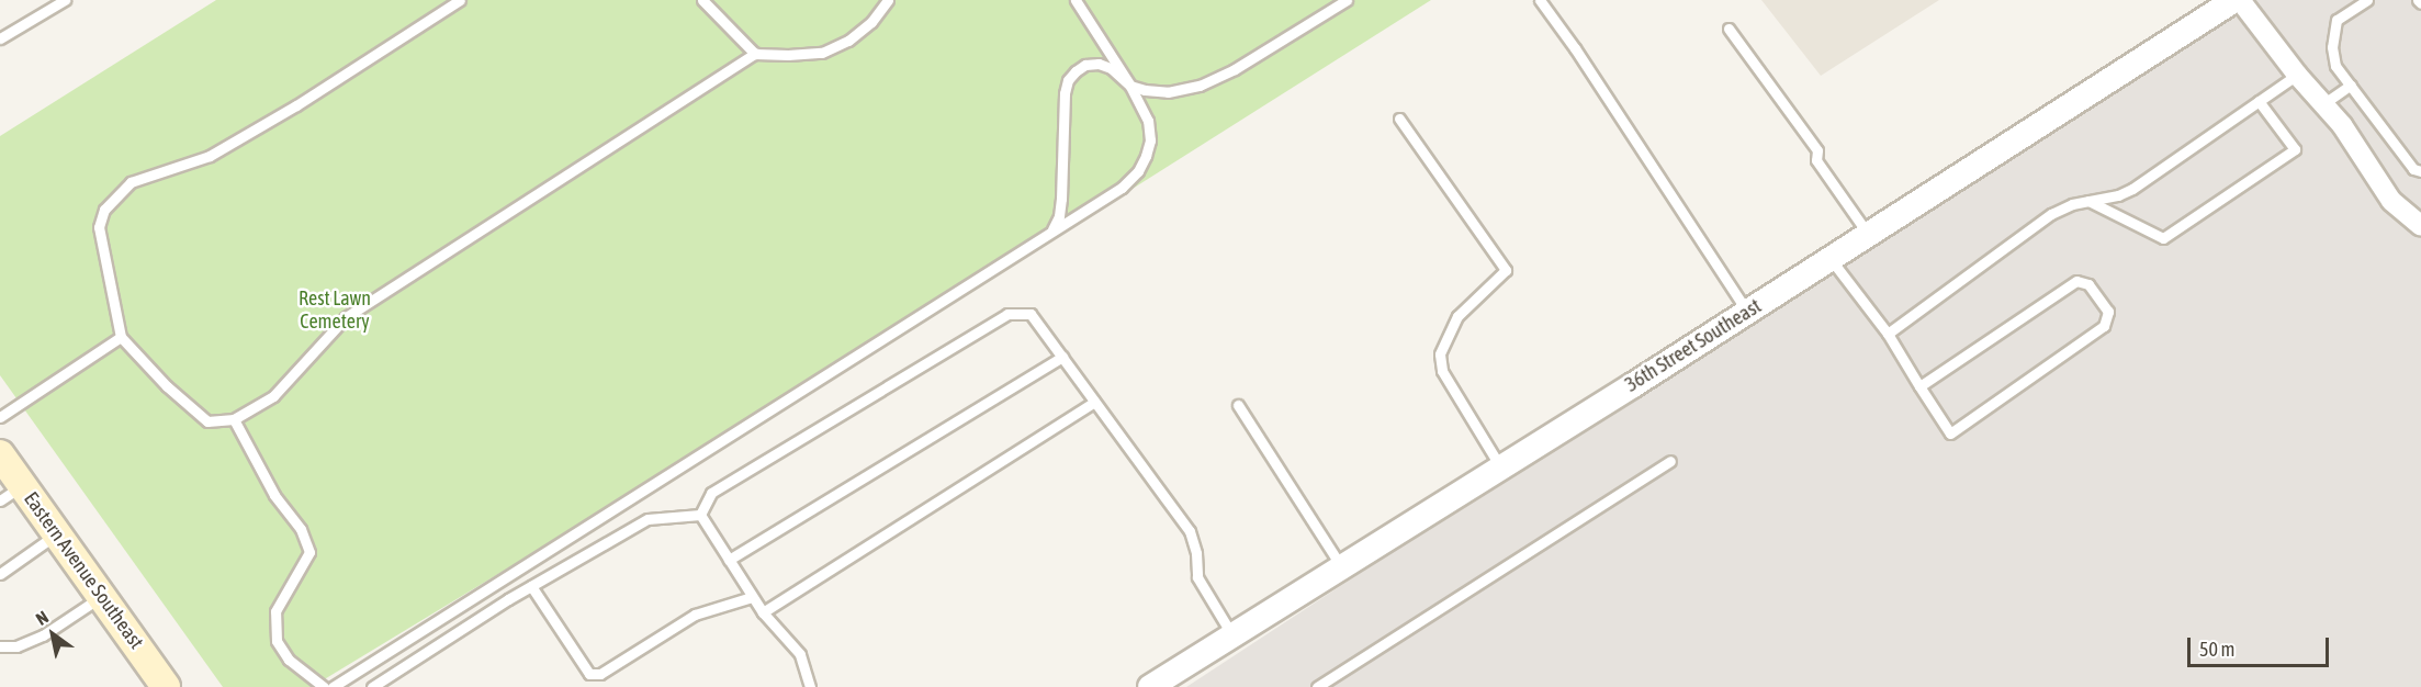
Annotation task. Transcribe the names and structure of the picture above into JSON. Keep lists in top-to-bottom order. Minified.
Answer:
{"streets":{"main road":["Eastern Avenue Southeast"],"street":["36th Street Southeast"]},"parks":["Rest Lawn Cemetery"],"scale_bar":"50 m","north":"top left"}
